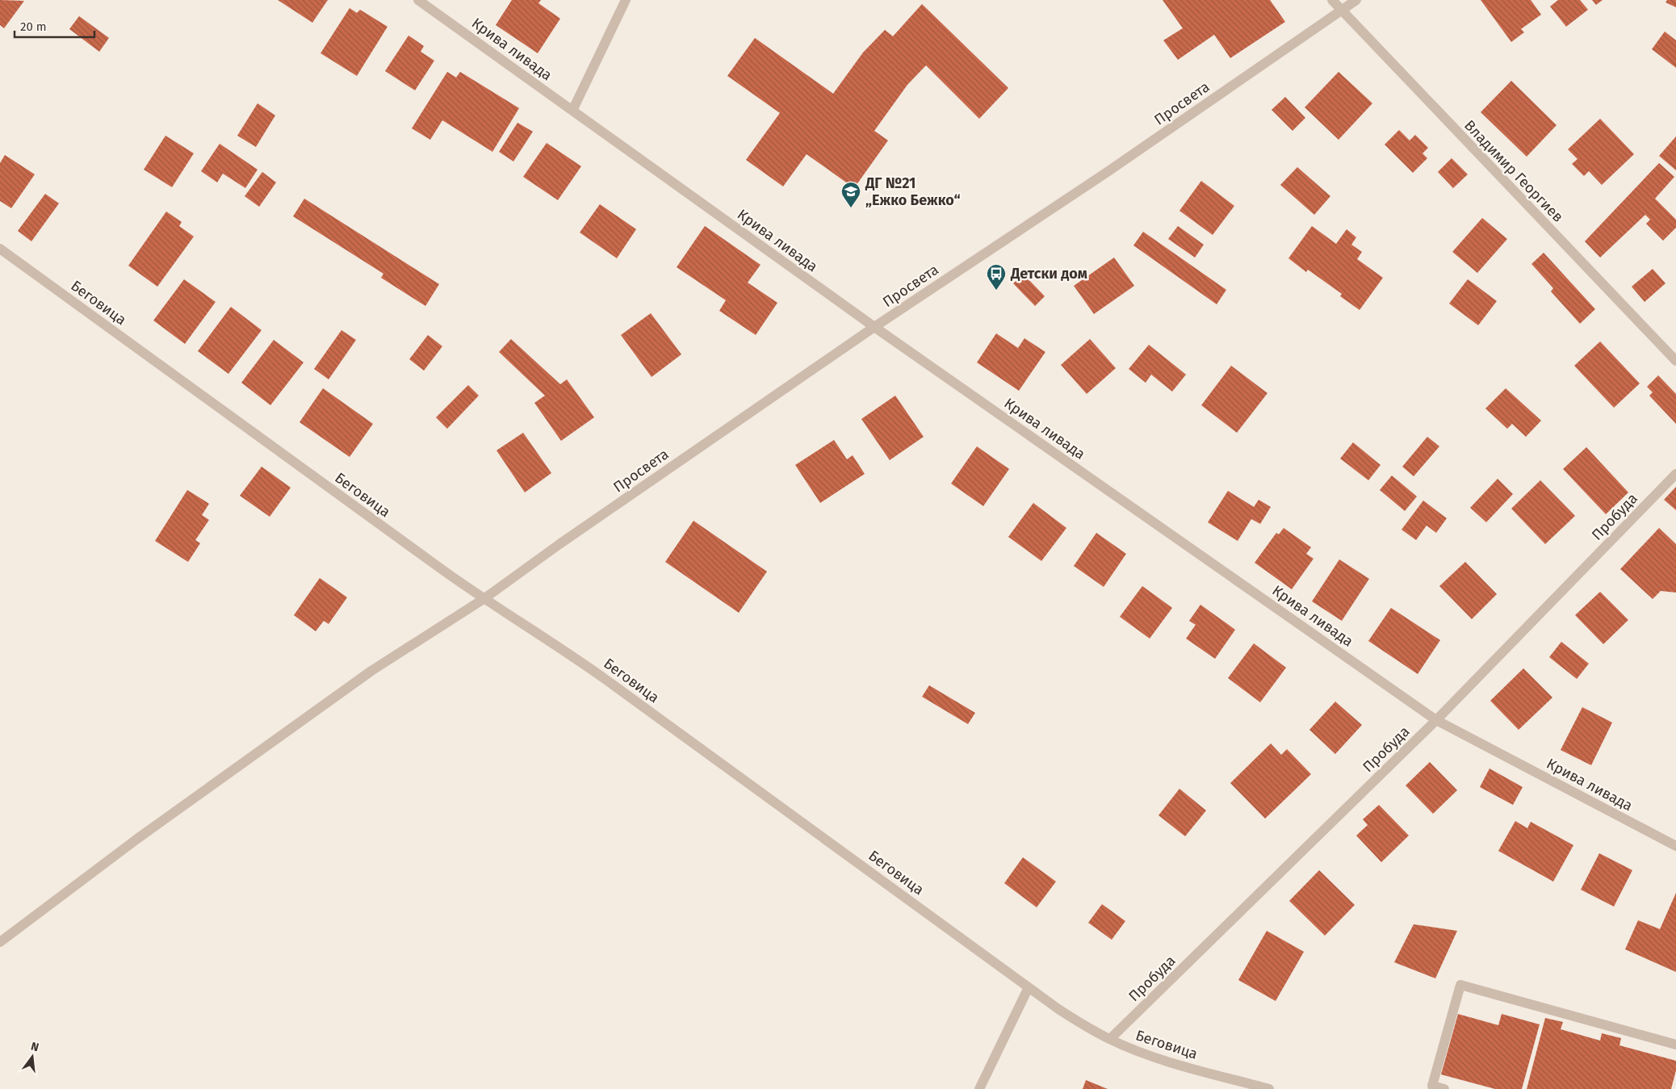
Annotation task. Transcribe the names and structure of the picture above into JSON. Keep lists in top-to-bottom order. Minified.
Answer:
{"streets":{"street":["Крива ливада","Просвета","Владимир Георгиев","Беговица","Пробуда"]},"crossings":[["Крива ливада","Просвета"],["Крива ливада","Пробуда"],["Просвета","Владимир Георгиев"],["Просвета","Беговица"],["Беговица","Пробуда"]],"places":{"school or university":["ДГ №21 „Ежко Бежко“"],"bus stop":["Детски дом"]},"scale_bar":"20 m","north":"top"}
